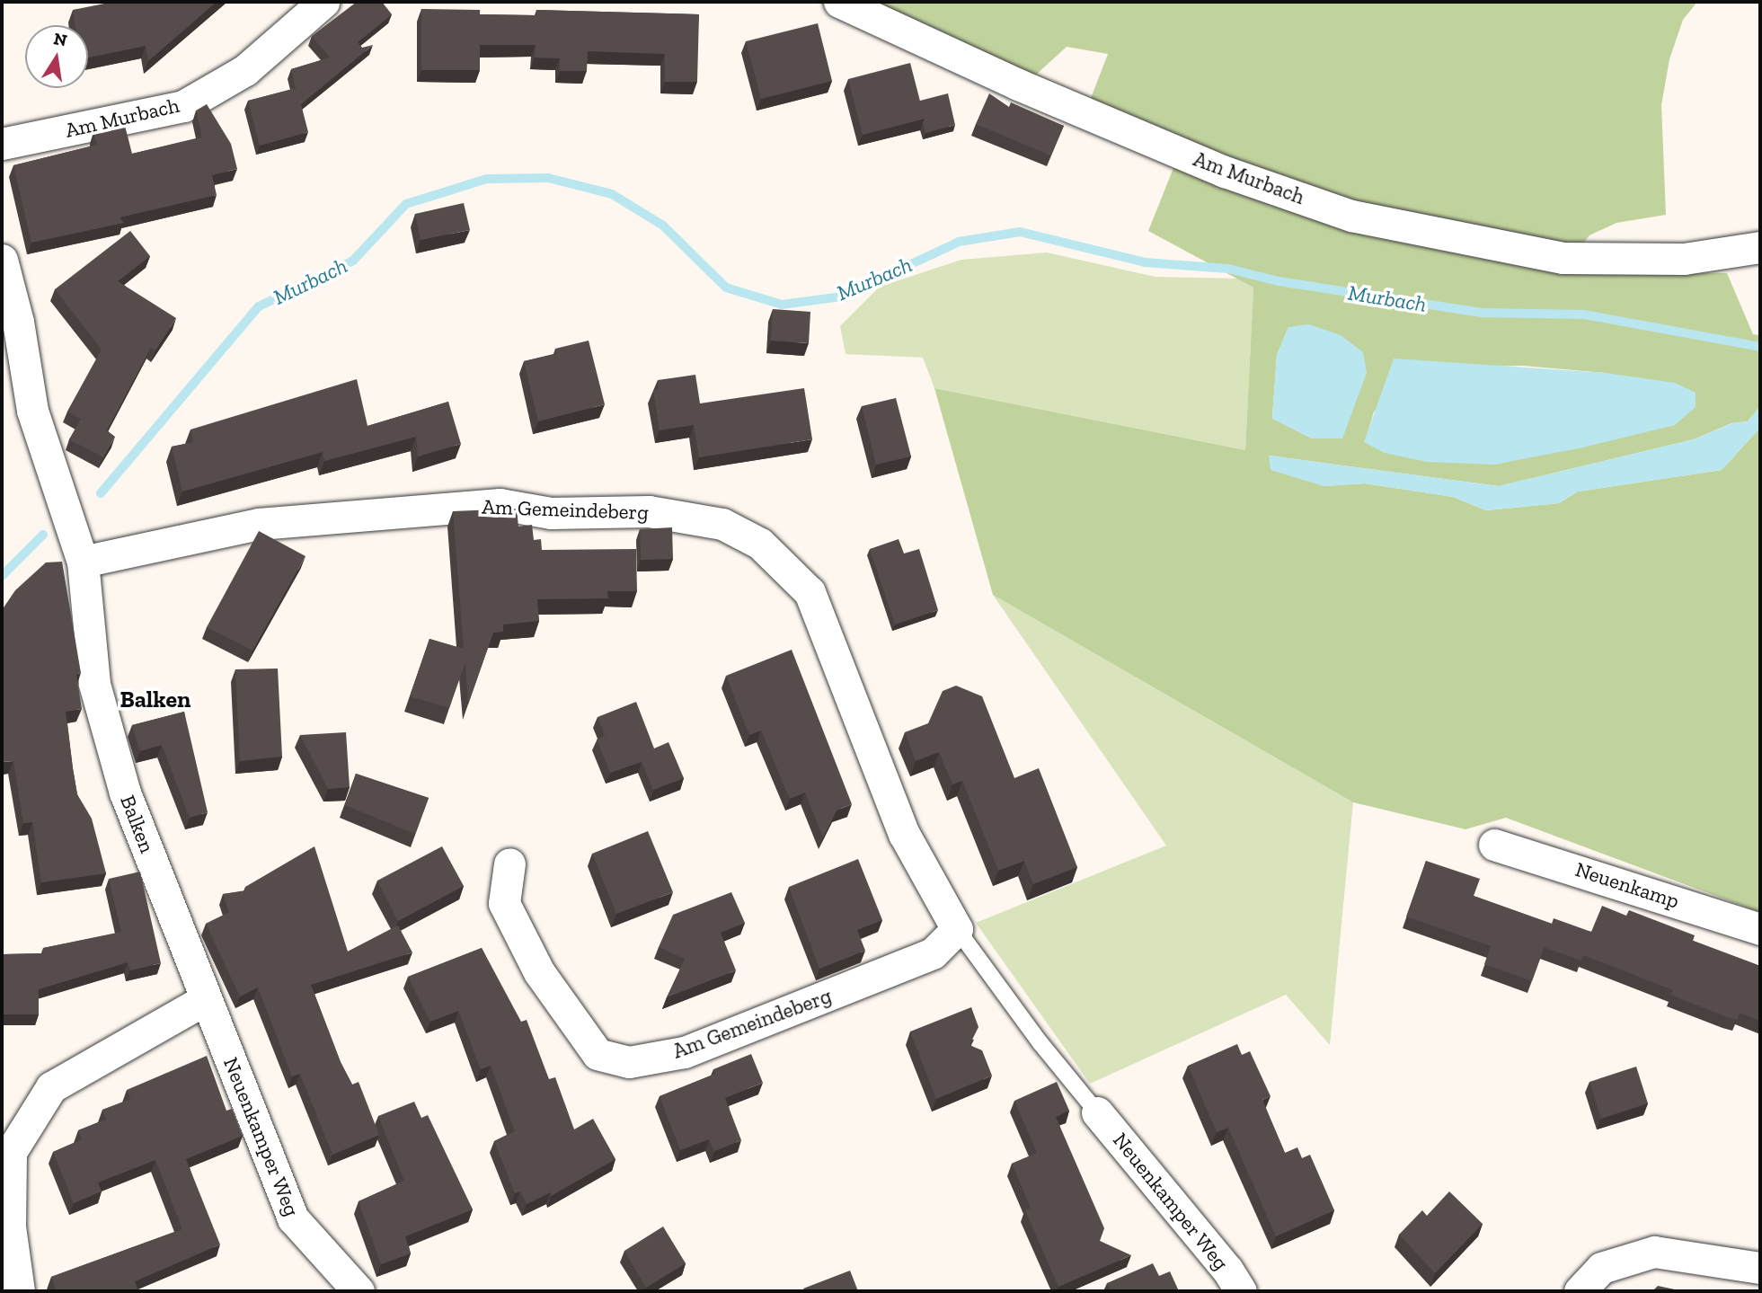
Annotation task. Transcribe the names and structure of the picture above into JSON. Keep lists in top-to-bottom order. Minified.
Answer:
{"streets":{"street":["Am Murbach","Am Gemeindeberg","Balken","Neuenkamp","Neuenkamper Weg"]},"crossings":[["Am Gemeindeberg","Balken"],["Am Gemeindeberg","Neuenkamper Weg"],["Balken","Neuenkamper Weg"]],"districts":["Balken"],"water":["Murbach"],"north":"top"}
